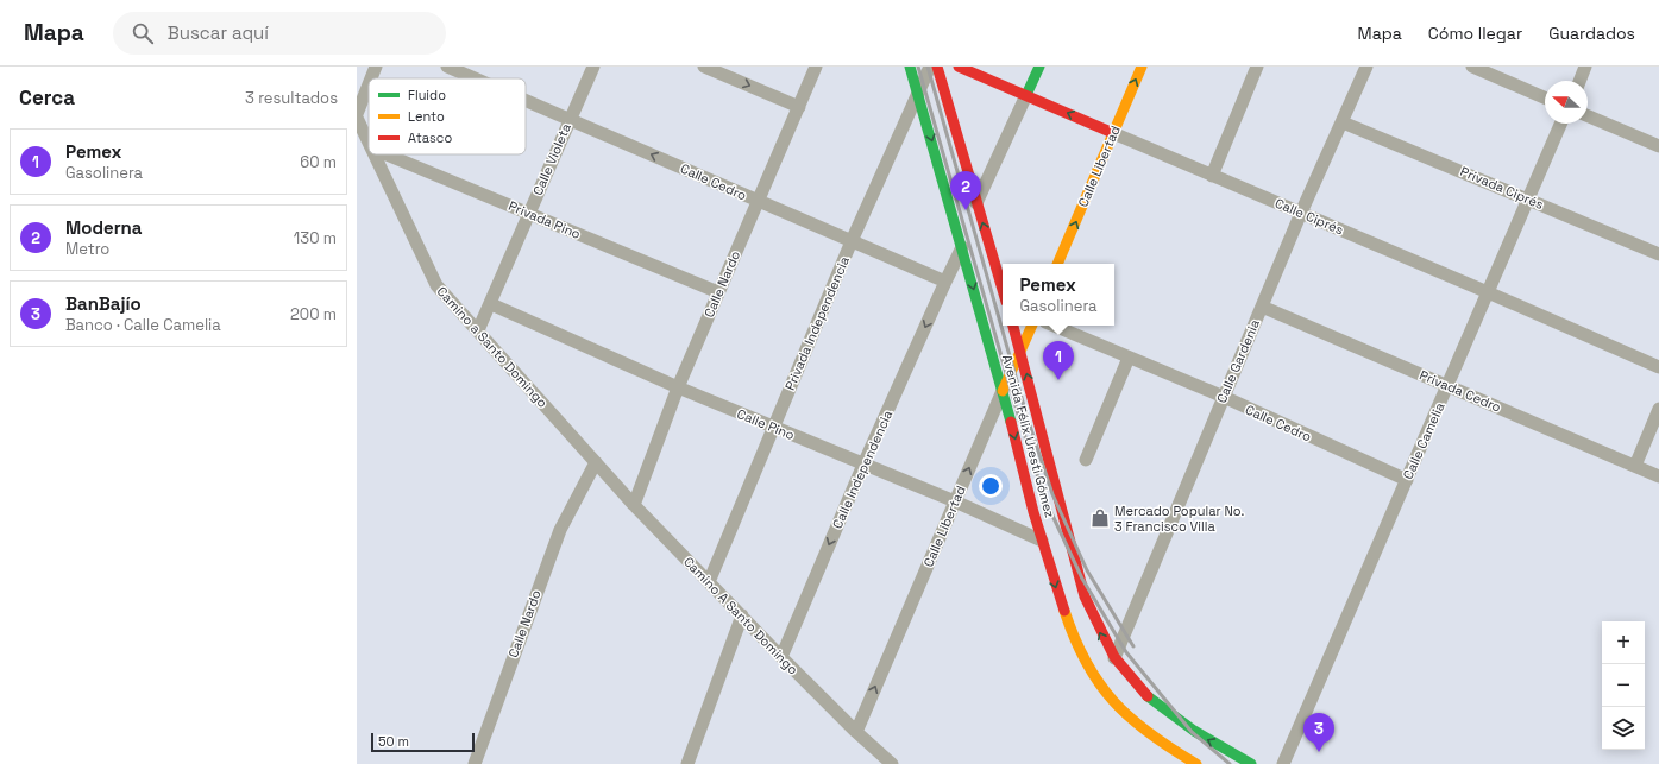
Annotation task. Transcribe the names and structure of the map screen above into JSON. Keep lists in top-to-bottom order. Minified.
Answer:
{"streets":{"main road":["Calle Libertad","Calle Ciprés","Avenida Félix Uresti Gómez"],"street":["Calle Violeta","Calle Cedro","Privada Ciprés","Privada Pino","Calle Nardo","Privada Independencia","Camino a Santo Domingo","Calle Gardenia","Privada Cedro","Calle Pino","Calle Camelia","Calle Independencia","Camino A Santo Domingo"]},"crossings":[["Calle Violeta","Calle Cedro"],["Calle Violeta","Privada Pino"],["Calle Violeta","Camino a Santo Domingo"],["Calle Violeta","Calle Pino"],["Calle Libertad","Calle Ciprés"],["Calle Libertad","Calle Pino"],["Calle Libertad","Avenida Félix Uresti Gómez"],["Calle Libertad","Camino A Santo Domingo"],["Calle Cedro","Calle Nardo"],["Calle Cedro","Privada Independencia"],["Calle Cedro","Calle Gardenia"],["Calle Cedro","Calle Camelia"],["Calle Cedro","Calle Independencia"],["Privada Ciprés","Calle Gardenia"],["Privada Ciprés","Calle Camelia"],["Calle Ciprés","Calle Gardenia"],["Calle Ciprés","Calle Camelia"],["Privada Pino","Calle Nardo"],["Calle Nardo","Camino a Santo Domingo"],["Calle Nardo","Calle Pino"],["Calle Nardo","Camino A Santo Domingo"],["Privada Independencia","Calle Pino"],["Privada Independencia","Avenida Félix Uresti Gómez"],["Privada Independencia","Camino A Santo Domingo"],["Camino a Santo Domingo","Camino A Santo Domingo"],["Calle Gardenia","Privada Cedro"],["Calle Gardenia","Avenida Félix Uresti Gómez"],["Privada Cedro","Calle Camelia"],["Calle Pino","Avenida Félix Uresti Gómez"],["Calle Pino","Calle Independencia"],["Calle Independencia","Camino A Santo Domingo"]],"one_way":["Calle Libertad","Calle Independencia"],"places":{"shop":["Mercado Popular No. 3 Francisco Villa"]},"legend":["Fluido","Lento","Atasco"],"scale_bar":"50 m","north":"left","page":{"header":"Mapa","search":"Buscar aquí","nav":["Mapa","Cómo llegar","Guardados"],"heading":["Cerca","3 resultados"],"list":[{"mark":"1","name":"Pemex","note":"Gasolinera","value":"60 m"},{"mark":"2","name":"Moderna","note":"Metro","value":"130 m"},{"mark":"3","name":"BanBajío","note":"Banco · Calle Camelia","value":"200 m"}],"pins":["2","1","3"],"popup":["Pemex","Gasolinera"],"map_buttons":["+","−"],"scale":"50 m"}}
